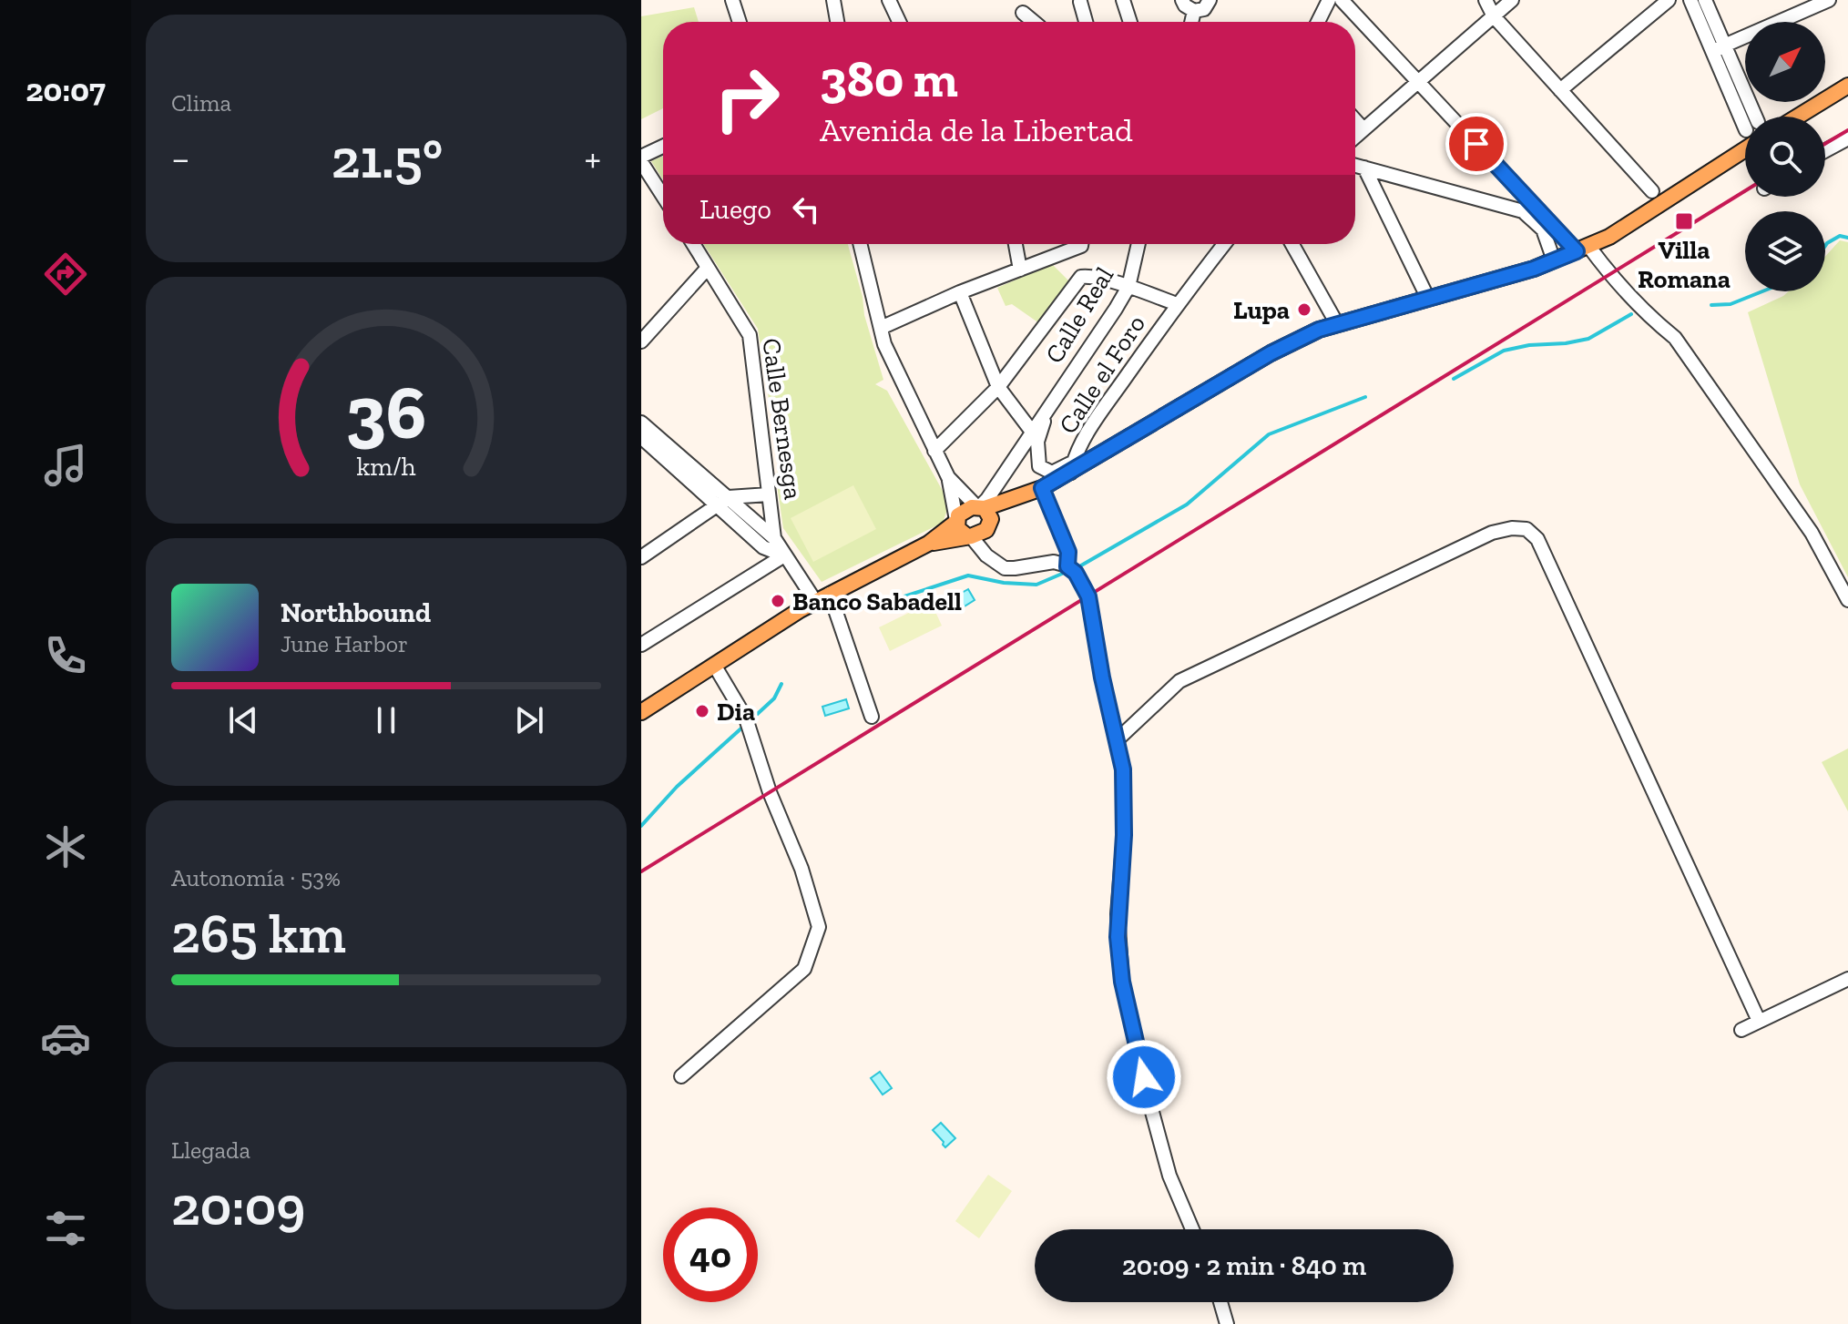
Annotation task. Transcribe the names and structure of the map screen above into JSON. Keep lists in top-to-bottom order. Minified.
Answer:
{"streets":{"street":["Calle Real","Calle el Foro","Calle Bernesga"]},"crossings":[["Calle Real","Calle el Foro"]],"places":{"transit":["Villa Romana"],"other":["Lupa","Banco Sabadell","Dia"]},"north":"top right","page":{"tabs":"20:07","tile":["Clima",["Autonomía · 53%","265 km"],["Llegada","20:09"]],"turn":["380 m","Avenida de la Libertad"],"heat":["−","21.5°","+"],"then":"Luego","song":["Northbound","June Harbor"],"limit":"40","trip":"20:09 · 2 min · 840 m","gauge":["36","km/h"]}}
